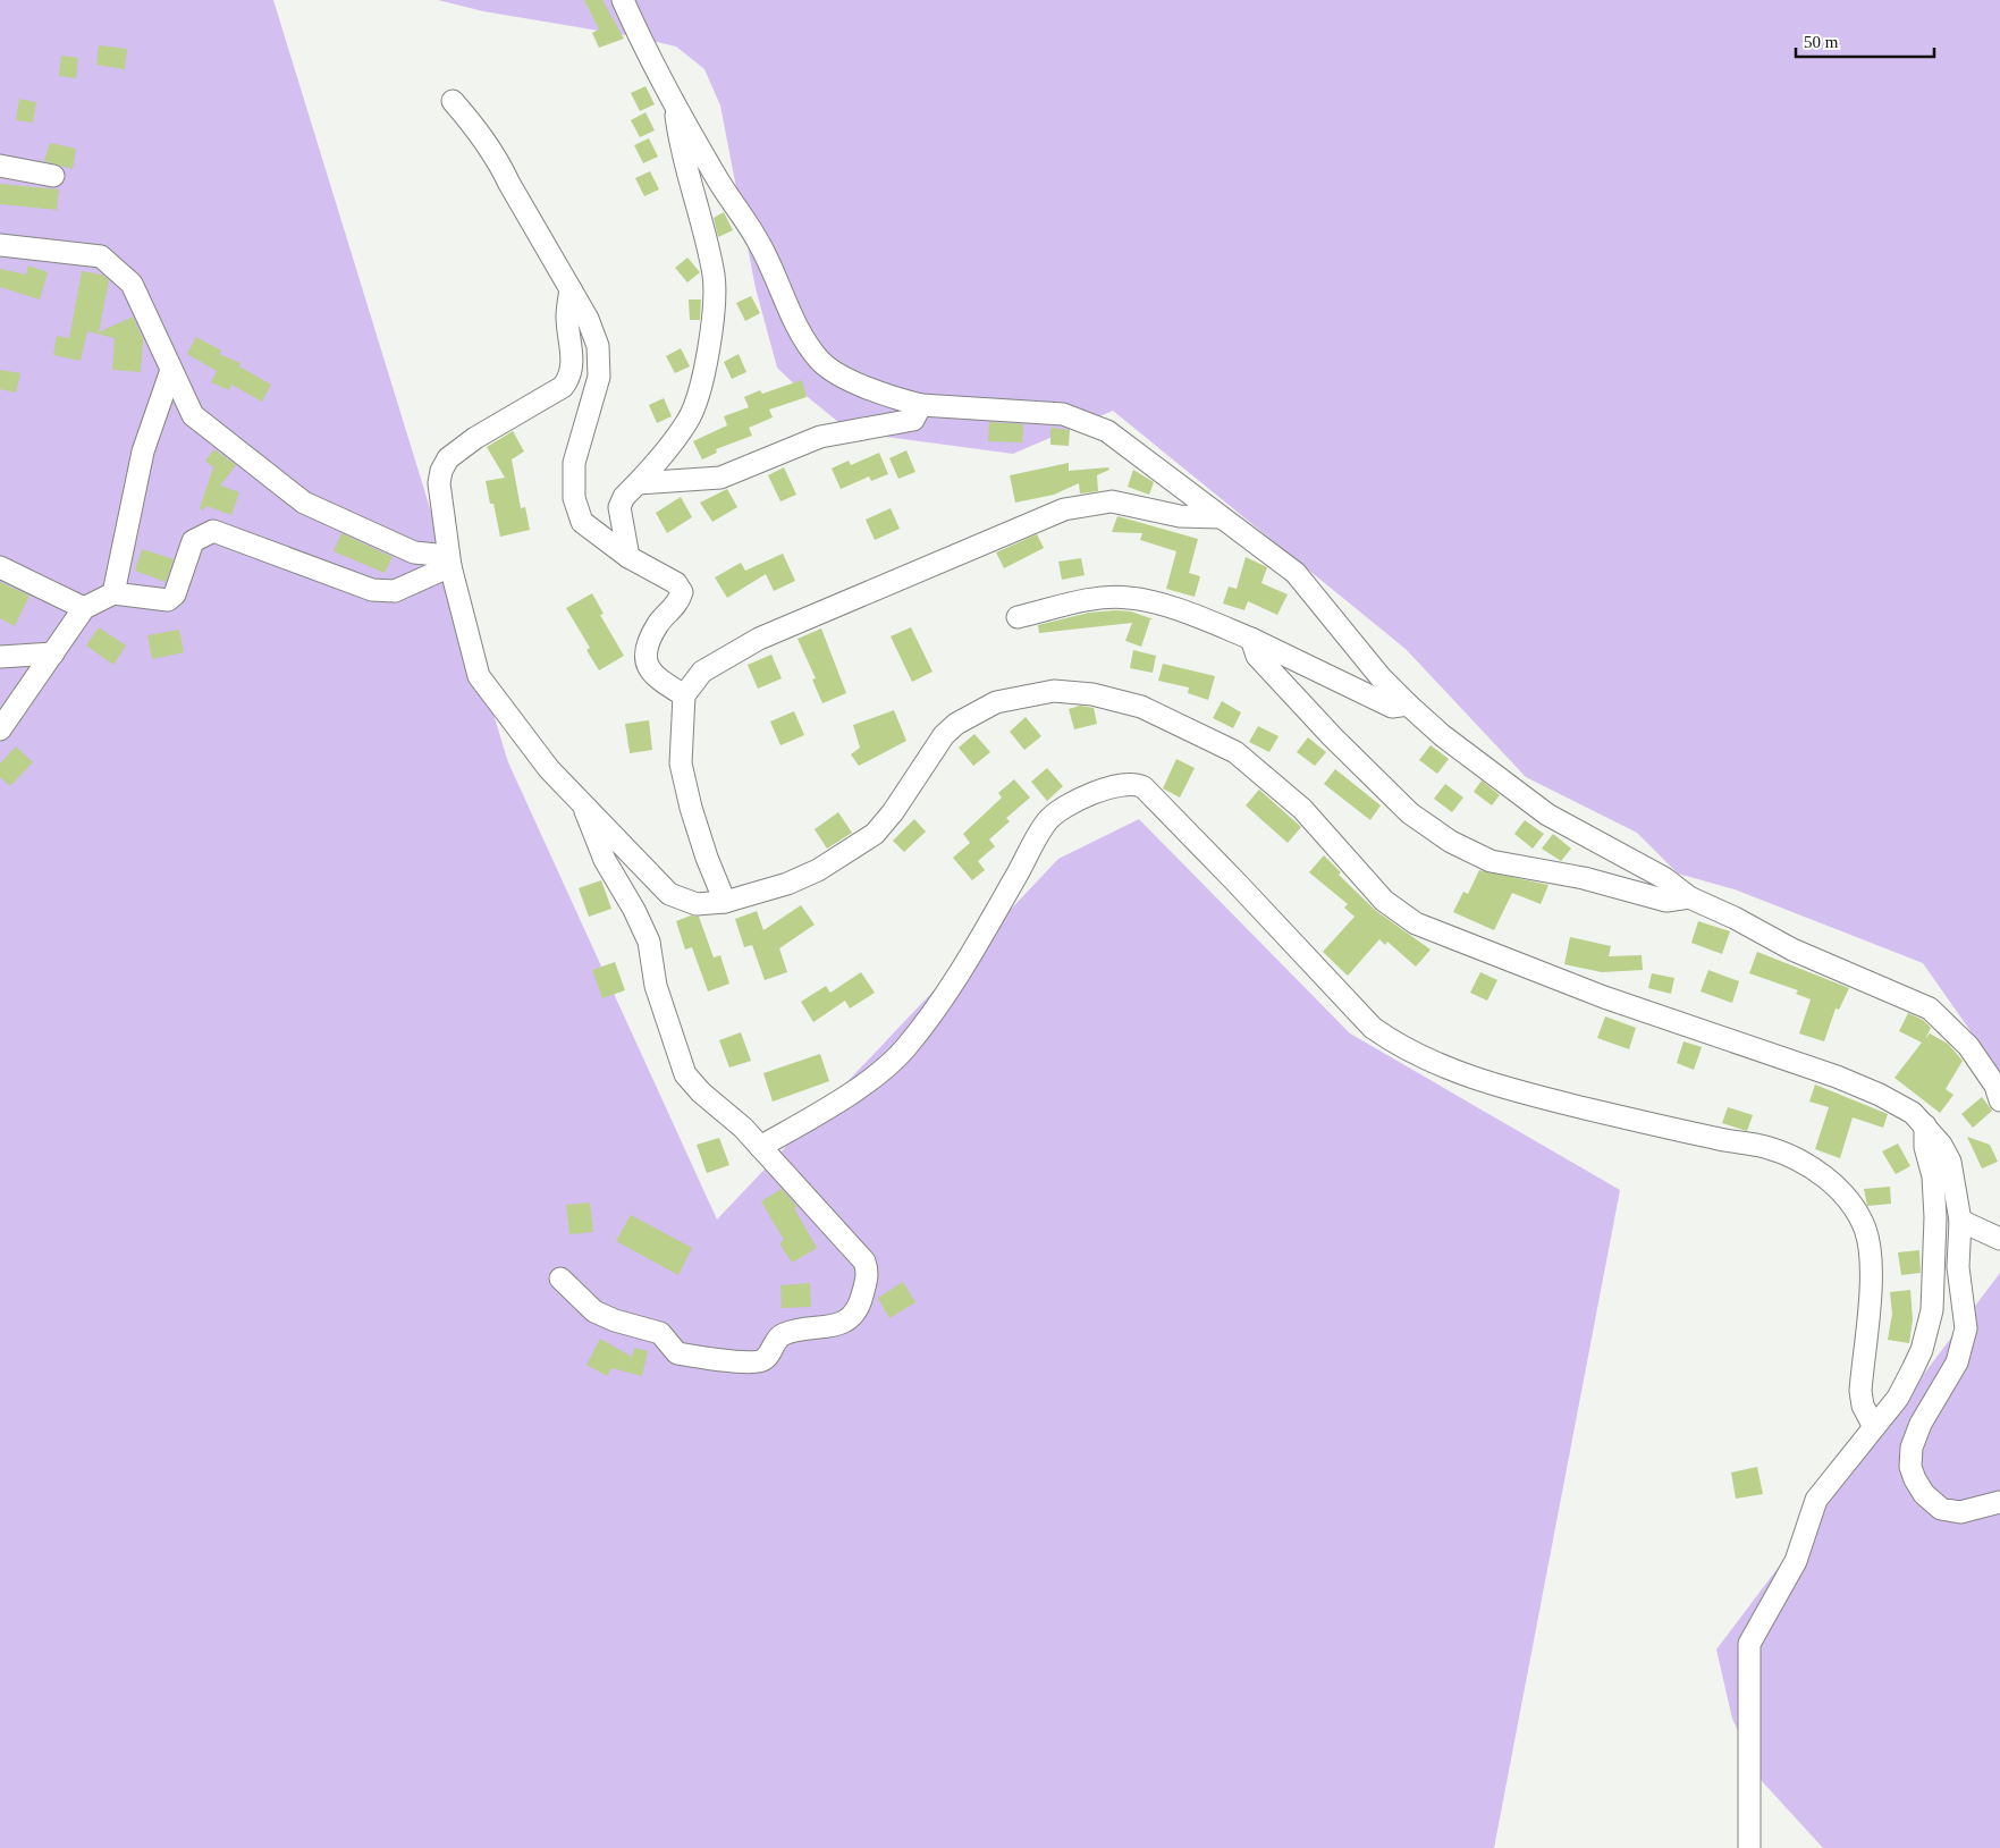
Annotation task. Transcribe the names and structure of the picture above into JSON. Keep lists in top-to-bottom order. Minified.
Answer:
{"scale_bar":"50 m"}
